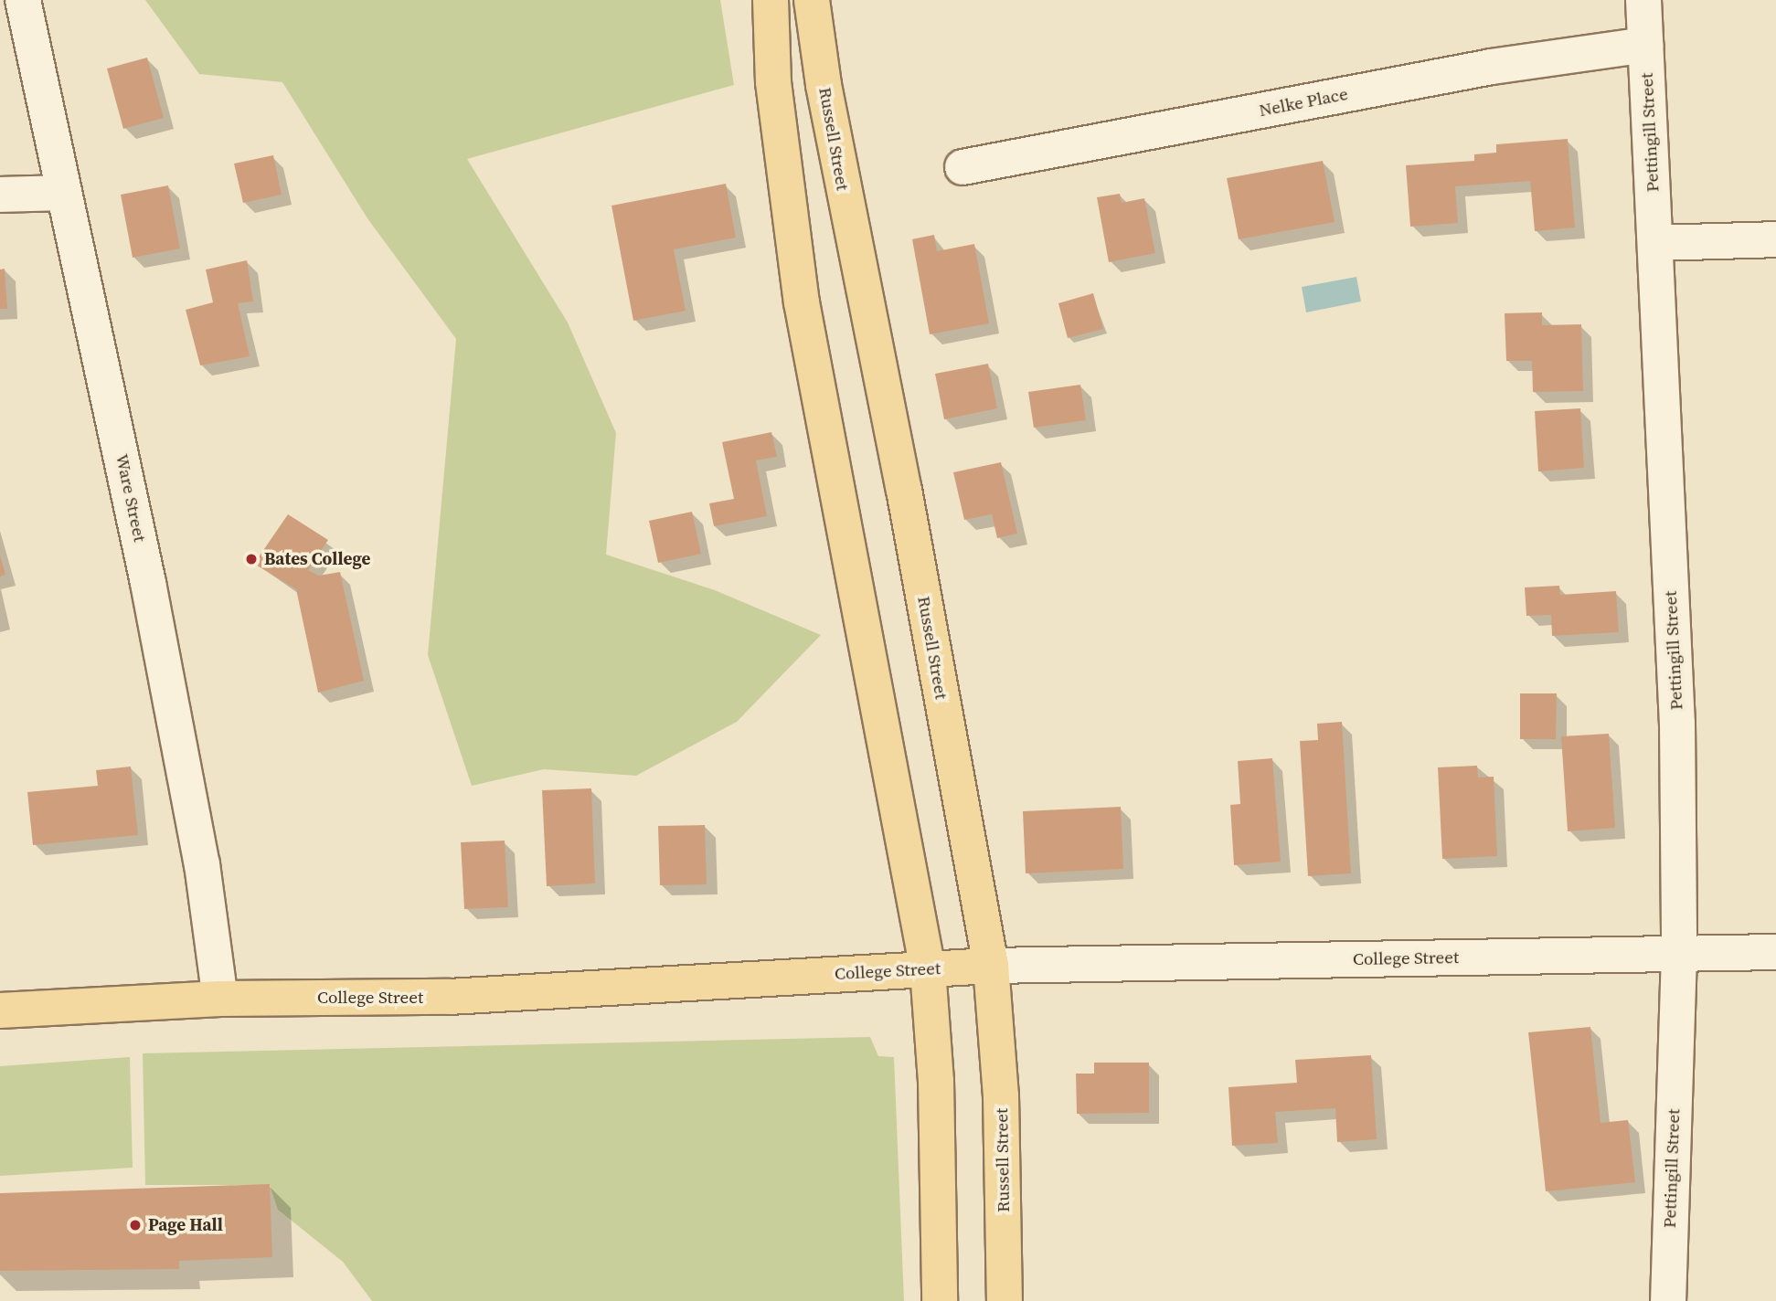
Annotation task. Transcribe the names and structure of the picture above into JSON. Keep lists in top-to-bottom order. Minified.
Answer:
{"streets":{"main road":["Russell Street","College Street"],"street":["Nelke Place","Pettingill Street","Ware Street"]},"crossings":[["Nelke Place","Pettingill Street"],["Pettingill Street","College Street"],["Russell Street","College Street"],["Ware Street","College Street"]],"places":["Bates College","Page Hall"]}
